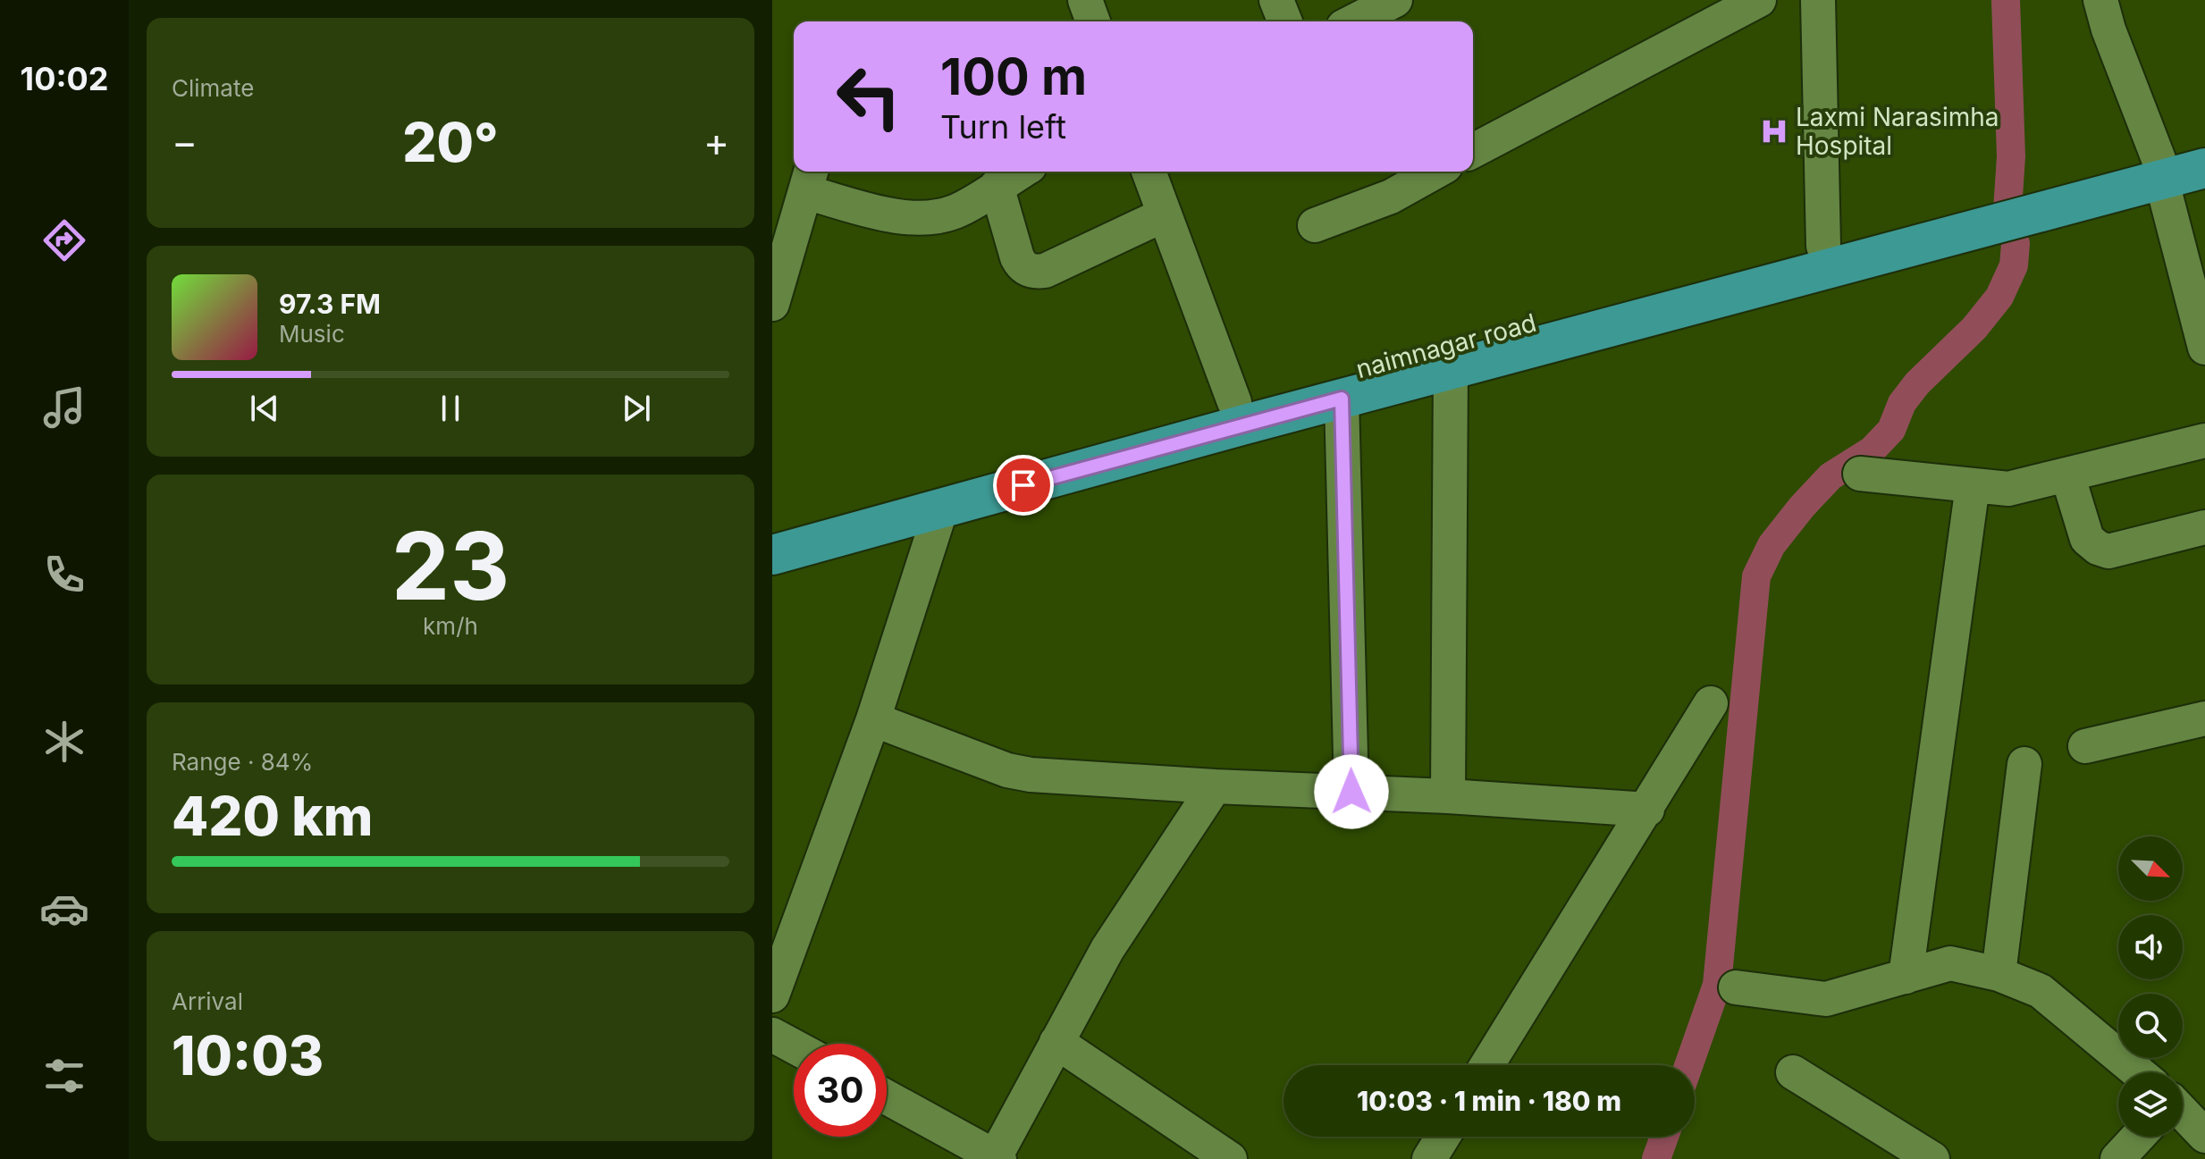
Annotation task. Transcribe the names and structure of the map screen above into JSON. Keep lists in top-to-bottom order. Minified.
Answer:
{"streets":{"highway":["naimnagar road"]},"places":{"hospital":["Laxmi Narasimha Hospital"]},"north":"bottom right","page":{"tabs":"10:02","tile":["Climate",["23","km/h"],["Range · 84%","420 km"],["Arrival","10:03"]],"turn":["100 m","Turn left"],"heat":["−","20°","+"],"song":["97.3 FM","Music"],"limit":"30","trip":"10:03 · 1 min · 180 m"}}
